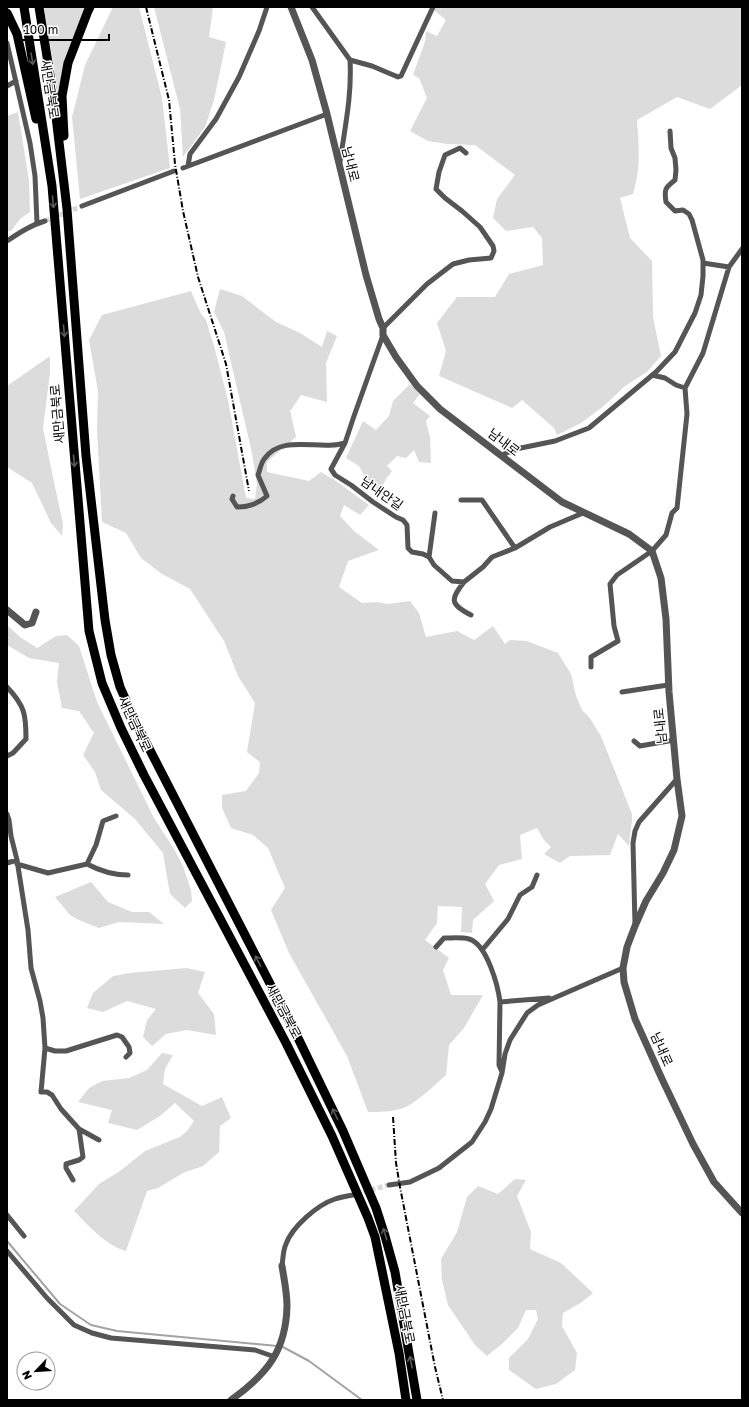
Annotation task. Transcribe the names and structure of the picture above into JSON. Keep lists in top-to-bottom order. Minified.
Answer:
{"streets":{"highway":["새만금북로"],"street":["남내로","남내안길"]},"crossings":[["남내로","남내안길"]],"scale_bar":"100 m","north":"bottom left"}
